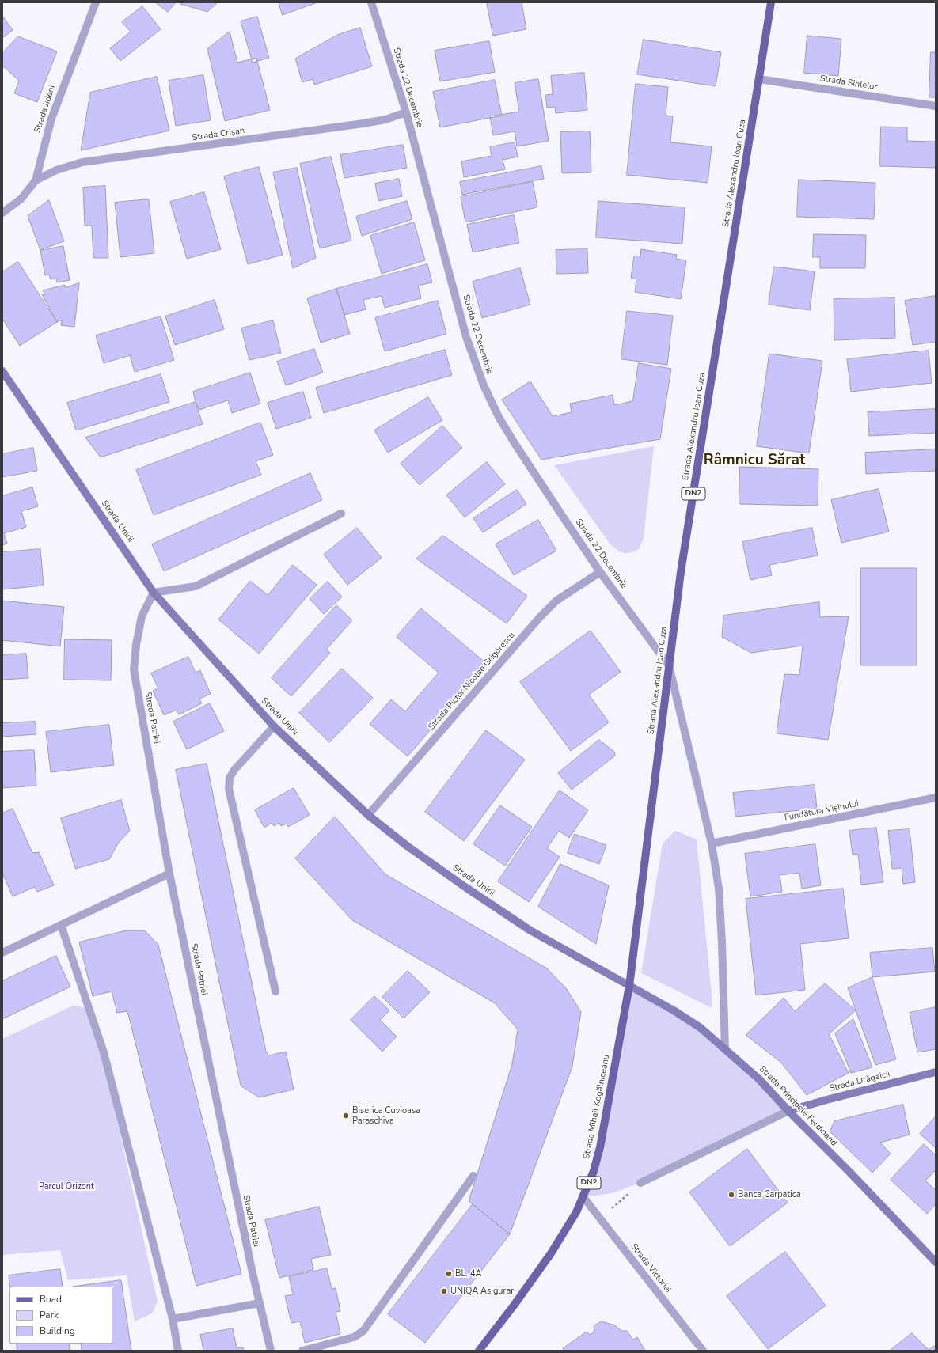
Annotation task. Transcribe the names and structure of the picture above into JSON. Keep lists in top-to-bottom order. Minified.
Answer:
{"streets":{"main road":["Strada Alexandru Ioan Cuza","DN2","Strada Mihail Kogălniceanu"],"street":["Strada Sihlelor","Strada 22 Decembrie","Strada Jideni","Strada Crișan","Strada Unirii","Strada Pictor Nicolae Grigorescu","Strada Patriei","Fundătura Vișinului","Strada Drăgaicii","Strada Principele Ferdinand","Strada Victoriei"]},"crossings":[["Strada Sihlelor","Strada Alexandru Ioan Cuza"],["Strada 22 Decembrie","Strada Crișan"],["Strada 22 Decembrie","Strada Alexandru Ioan Cuza"],["Strada 22 Decembrie","Strada Pictor Nicolae Grigorescu"],["Strada Jideni","Strada Crișan"],["Strada Alexandru Ioan Cuza","Strada Unirii"],["Strada Alexandru Ioan Cuza","Strada Principele Ferdinand"],["Strada Alexandru Ioan Cuza","Strada Mihail Kogălniceanu"],["Strada Unirii","Strada Pictor Nicolae Grigorescu"],["Strada Unirii","Strada Patriei"],["Strada Unirii","Strada Principele Ferdinand"],["Strada Unirii","Strada Mihail Kogălniceanu"],["Strada Drăgaicii","Strada Principele Ferdinand"],["Strada Principele Ferdinand","Strada Mihail Kogălniceanu"],["Strada Mihail Kogălniceanu","Strada Victoriei"]],"districts":["Râmnicu Sărat"],"parks":["Parcul Orizont"],"places":["Biserica Cuvioasa Paraschiva","Banca Carpatica","BL. 4A","UNIQA Asigurari"],"legend":["Road","Park","Building"]}
